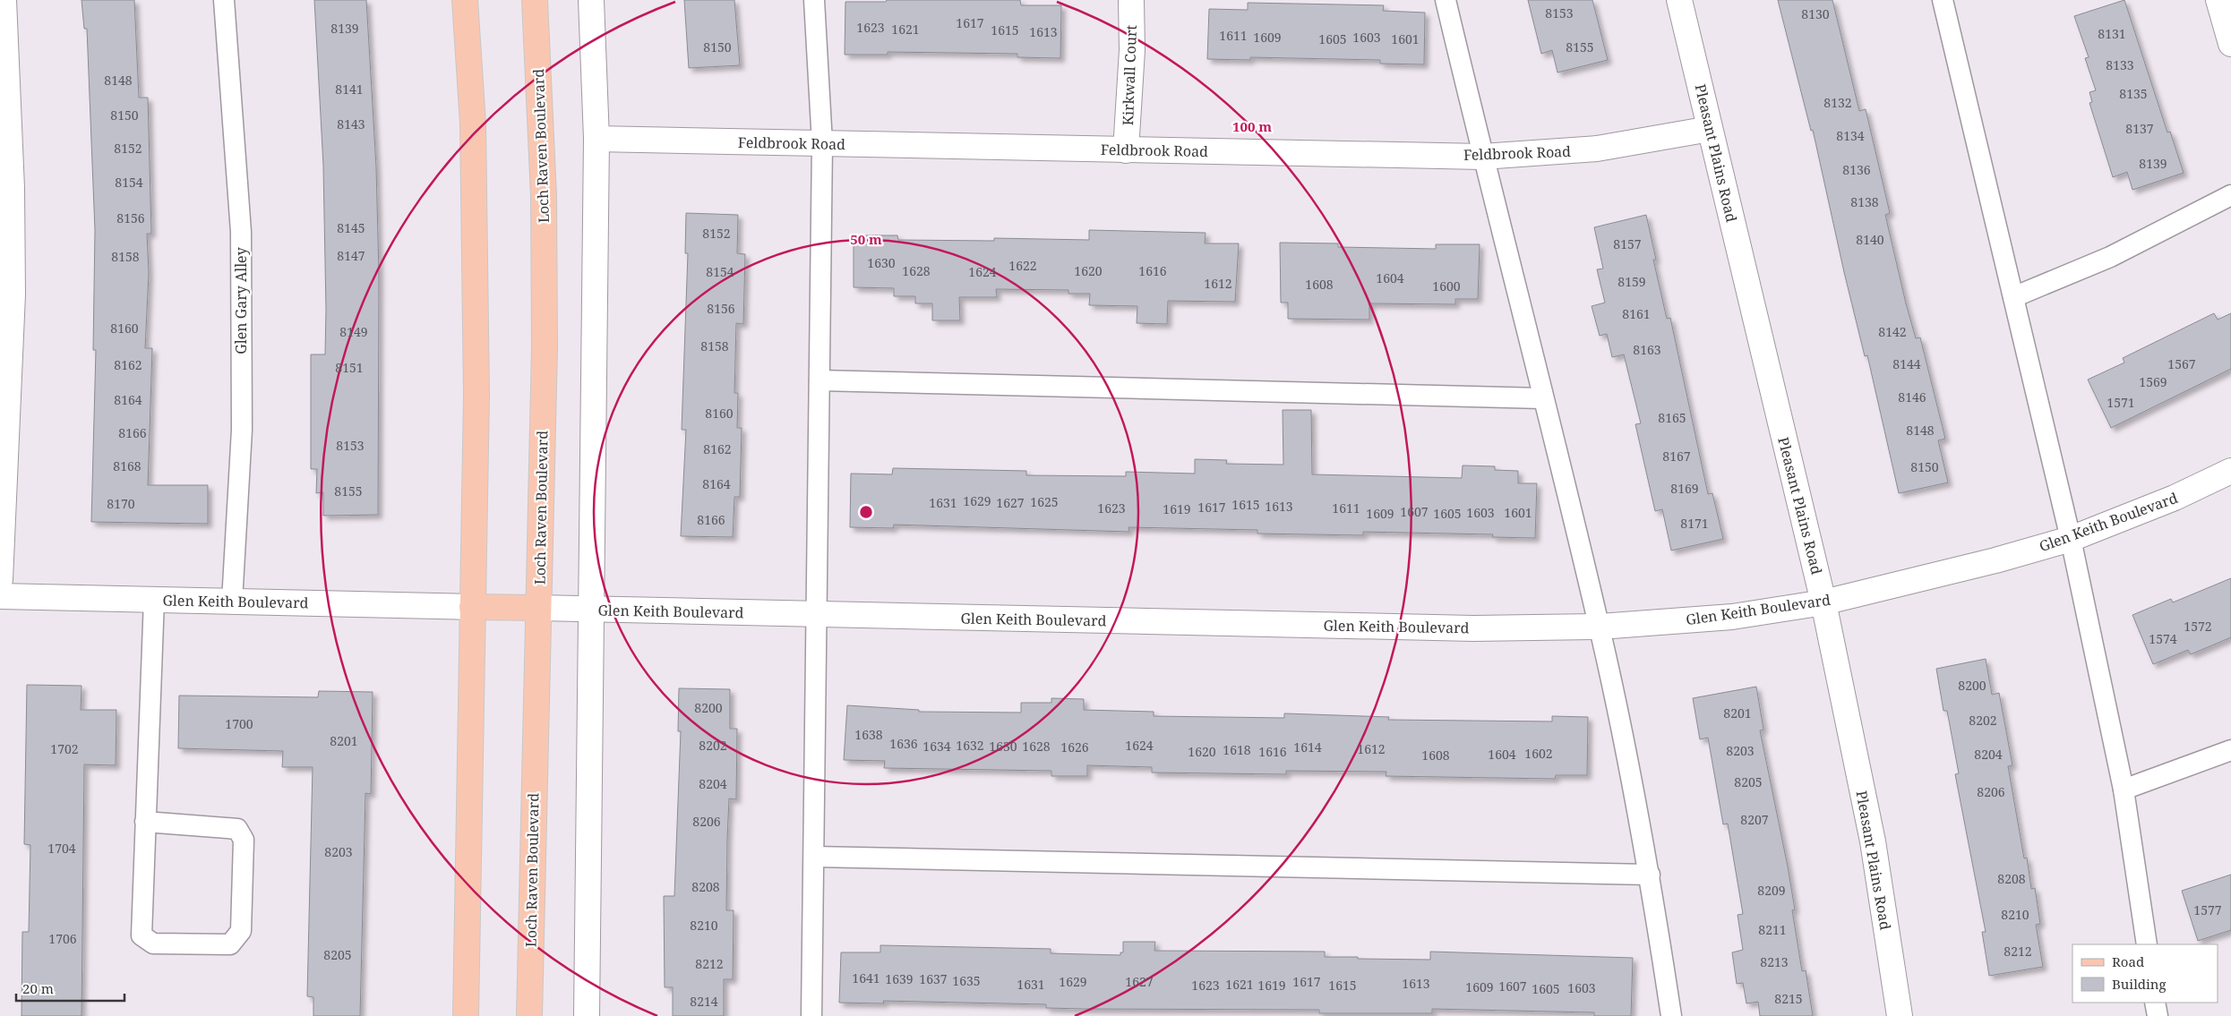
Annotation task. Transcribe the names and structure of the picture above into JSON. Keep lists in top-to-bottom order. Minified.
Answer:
{"streets":{"main road":["Loch Raven Boulevard"],"street":["Kirkwall Court","Feldbrook Road","Pleasant Plains Road","Glen Keith Boulevard"],"lane":["Glen Gary Alley"]},"crossings":[["Kirkwall Court","Feldbrook Road"],["Feldbrook Road","Pleasant Plains Road"],["Loch Raven Boulevard","Glen Keith Boulevard"],["Pleasant Plains Road","Glen Keith Boulevard"],["Glen Gary Alley","Glen Keith Boulevard"]],"house_numbers":["8153","8130","1617","1623","8139","1621","1615","1613","8131","1611","1609","1603","1605","1601","8150","8155","8133","8148","8141","8135","8132","8150","8143","8137","8134","8152","8139","8136","8154","8138","8156","8145","8152","8140","8157","8147","8158","1630","1622","1628","1620","1616","8154","1624","1604","8159","1612","1608","1600","8156","8161","8160","8149","8142","8158","8163","8144","1567","8162","8151","1569","8146","8164","1571","8160","8165","8148","8166","8153","8162","8167","8168","8150","8164","8169","8155","1629","1625","1631","1627","8170","1615","1613","1617","1623","1611","1619","1607","1603","1601","1609","1605","8166","8171","1572","1574","8200","8200","8201","8202","1700","1638","8201","1636","8202","1632","1624","1634","1630","1628","1626","1614","1702","1612","1618","8203","1620","1616","1602","1604","8204","1608","8205","8204","8206","8207","8206","1704","8203","8208","8208","8209","1577","8210","8210","8211","1706","8212","8205","8213","8212","1641","1639","1637","1635","1629","1627","1617","1613","1631","1621","1623","1619","1615","1607","1609","1603","1605","8215","8214"],"legend":["Road","Building"],"scale_bar":"20 m","rings":["100 m","50 m"]}
